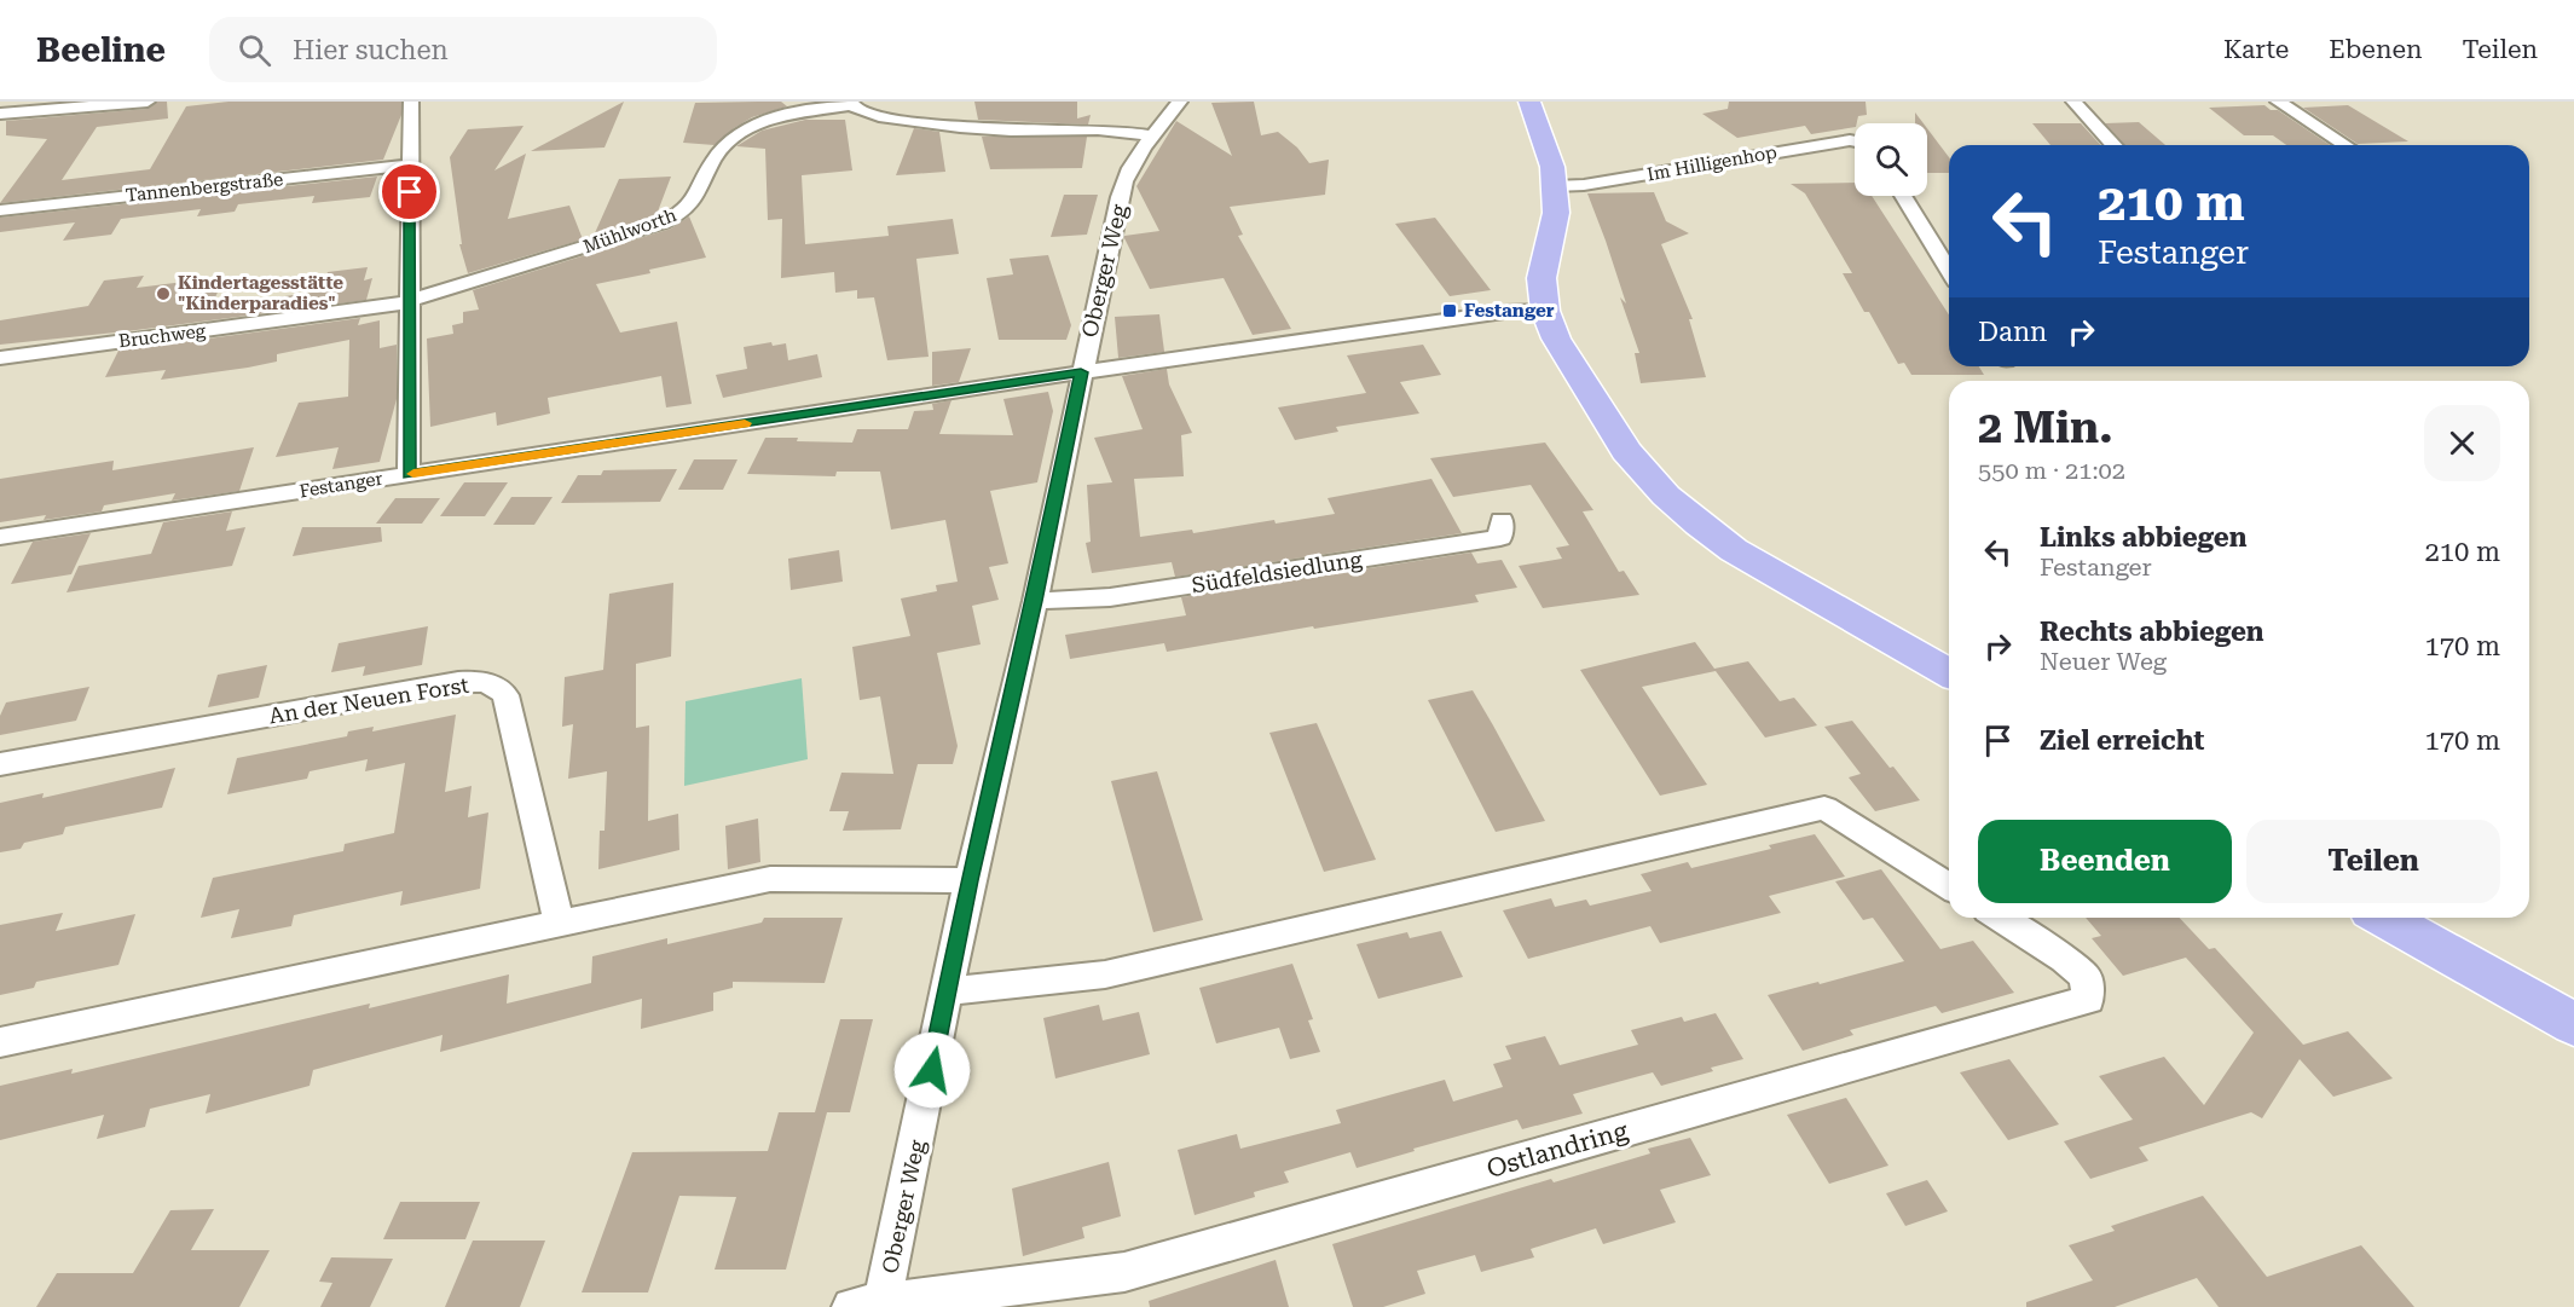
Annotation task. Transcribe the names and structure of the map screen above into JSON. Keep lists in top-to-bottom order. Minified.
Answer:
{"streets":{"street":["Im Hilligenhop","Tannenbergstraße","Mühlworth","Oberger Weg","Bruchweg","Festanger","Südfeldsiedlung","An der Neuen Forst","Ostlandring"]},"crossings":[["Mühlworth","Bruchweg"],["Oberger Weg","Festanger"],["Oberger Weg","Südfeldsiedlung"],["Oberger Weg","Ostlandring"]],"places":{"other":["Kindertagesstätte \"Kinderparadies\""],"transit":["Festanger"]},"page":{"header":"Beeline","search":"Hier suchen","nav":["Karte","Ebenen","Teilen"],"turn":["210 m","Festanger"],"then":"Dann","heading":["2 Min.","550 m · 21:02"],"list":[{"name":"Links abbiegen","note":"Festanger","value":"210 m"},{"name":"Rechts abbiegen","note":"Neuer Weg","value":"170 m"},{"name":"Ziel erreicht","value":"170 m"}],"buttons":["Beenden","Teilen"]}}
